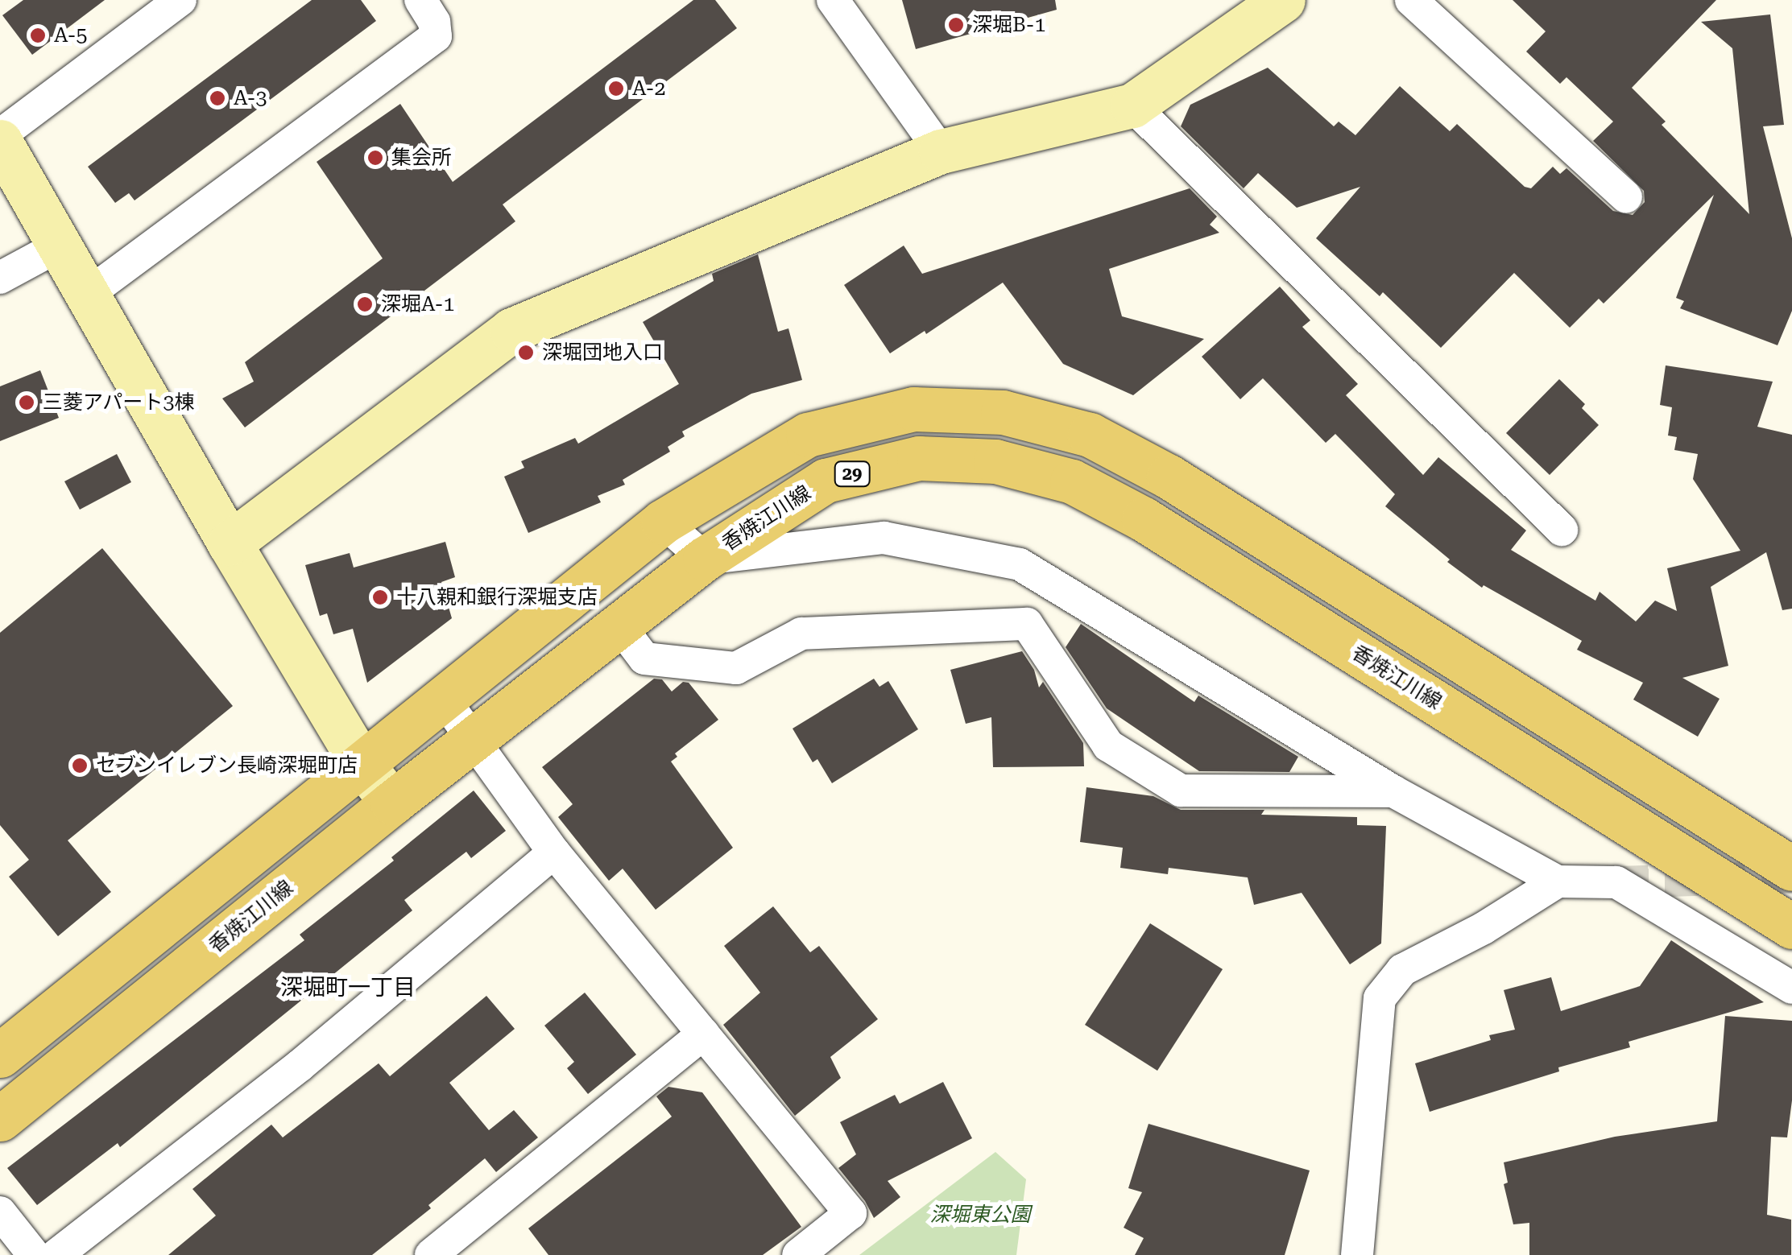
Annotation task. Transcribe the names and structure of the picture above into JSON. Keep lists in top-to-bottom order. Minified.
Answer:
{"streets":{"main road":["29","香焼江川線"]},"districts":["深堀町一丁目"],"parks":["深堀東公園"],"places":["深堀B-1","A-5","A-2","A-3","集会所","深堀A-1","深堀団地入口","三菱アパート3棟","十八親和銀行深堀支店","セブンイレブン長崎深堀町店"]}
